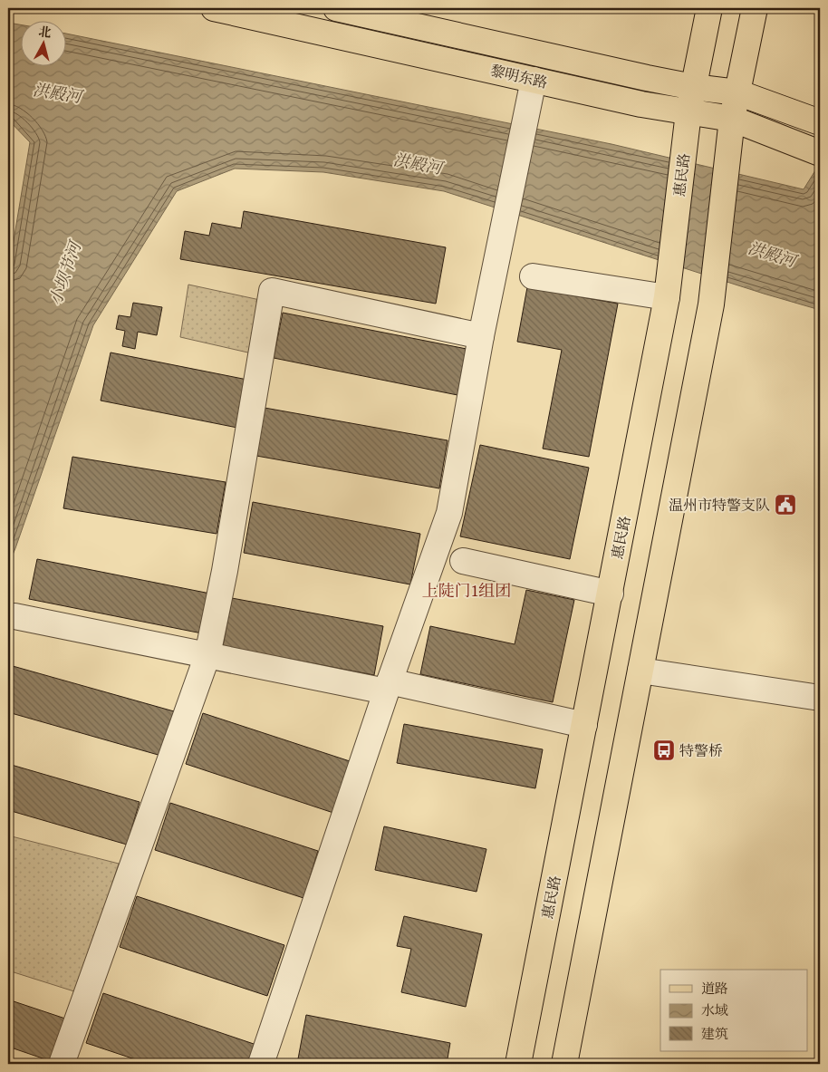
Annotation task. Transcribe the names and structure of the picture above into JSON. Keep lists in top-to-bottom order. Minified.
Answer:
{"streets":{"main road":["黎明东路","惠民路"]},"crossings":[["黎明东路","惠民路"]],"districts":["上陡门1组团"],"water":["洪殿河","小坝节河"],"places":{"public building":["温州市特警支队"],"bus stop":["特警桥"]},"legend":["道路","水域","建筑"],"north":"top"}
